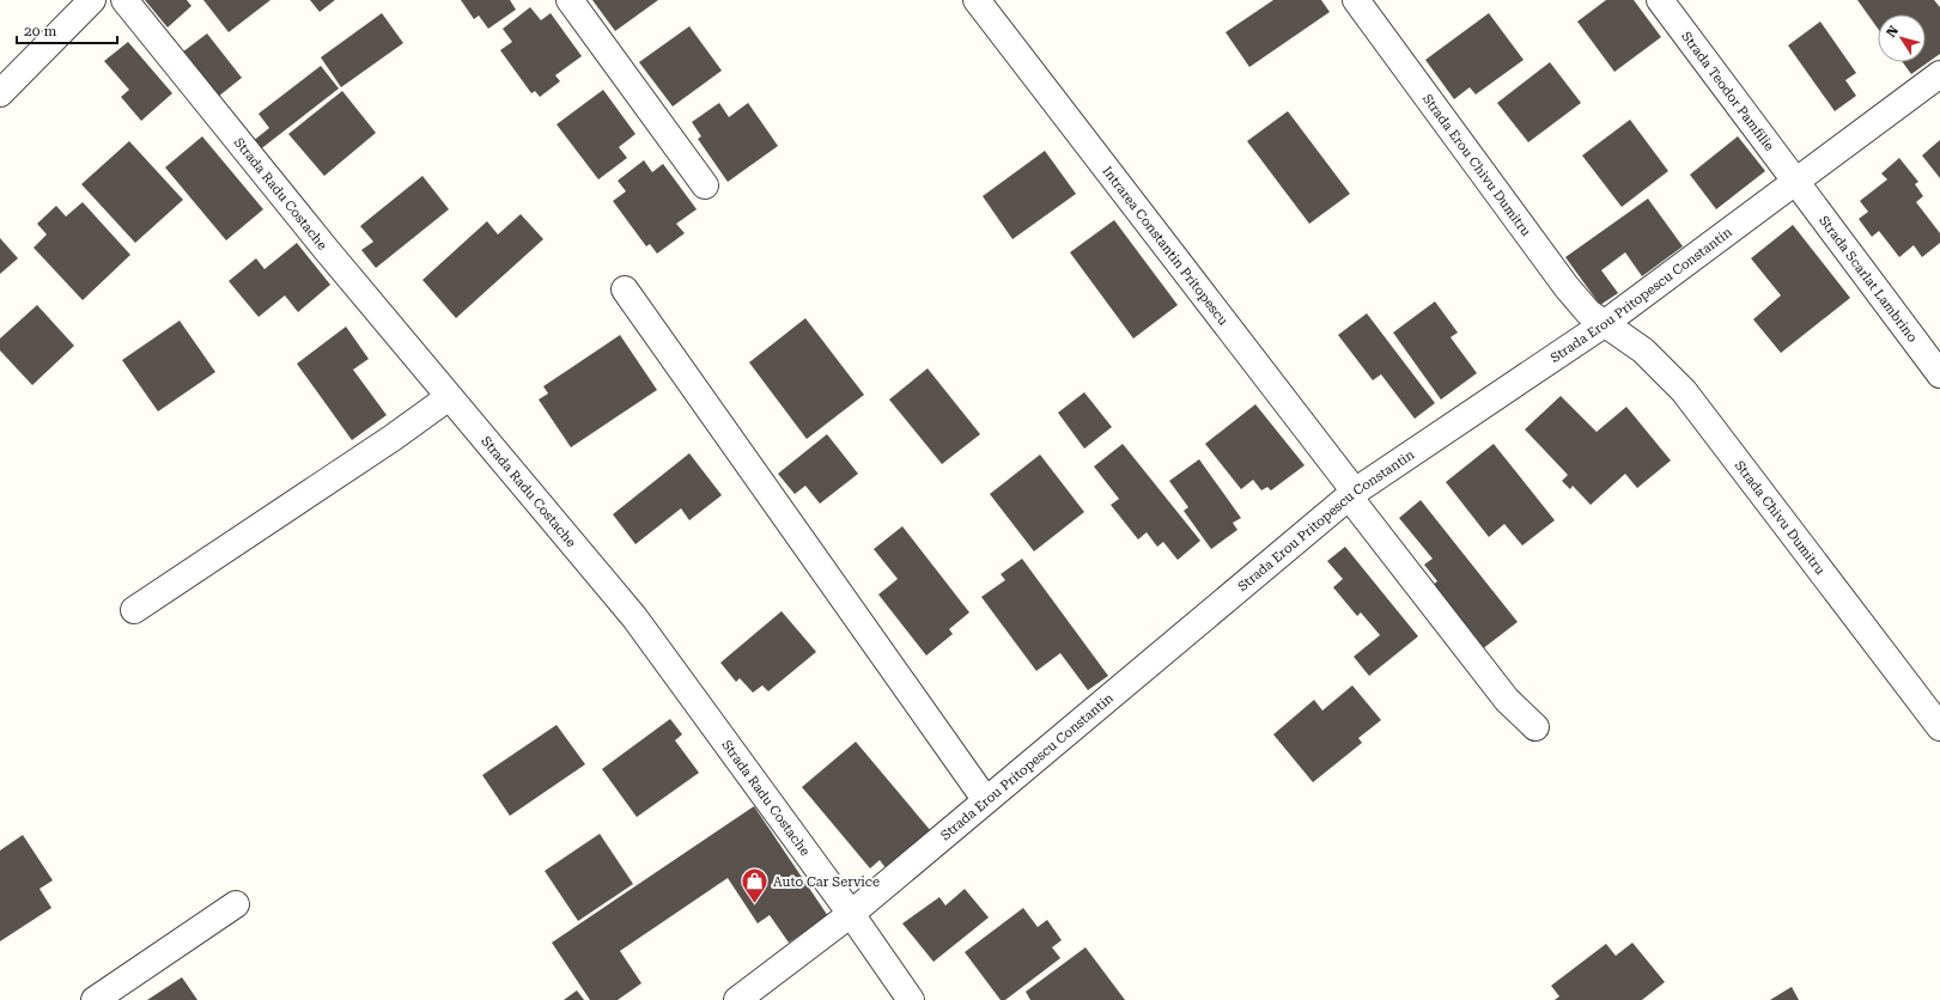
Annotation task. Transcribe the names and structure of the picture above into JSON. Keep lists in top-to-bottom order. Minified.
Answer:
{"streets":{"street":["Strada Teodor Pamfilie","Strada Erou Chivu Dumitru","Strada Radu Costache","Intrarea Constantin Pritopescu","Strada Scarlat Lambrino","Strada Erou Pritopescu Constantin","Strada Chivu Dumitru"]},"crossings":[["Strada Teodor Pamfilie","Strada Scarlat Lambrino"],["Strada Teodor Pamfilie","Strada Erou Pritopescu Constantin"],["Strada Erou Chivu Dumitru","Strada Erou Pritopescu Constantin"],["Strada Erou Chivu Dumitru","Strada Chivu Dumitru"],["Strada Radu Costache","Strada Erou Pritopescu Constantin"],["Intrarea Constantin Pritopescu","Strada Erou Pritopescu Constantin"],["Strada Scarlat Lambrino","Strada Erou Pritopescu Constantin"],["Strada Erou Pritopescu Constantin","Strada Chivu Dumitru"]],"places":{"shop":["Auto Car Service"]},"scale_bar":"20 m","north":"top left"}
